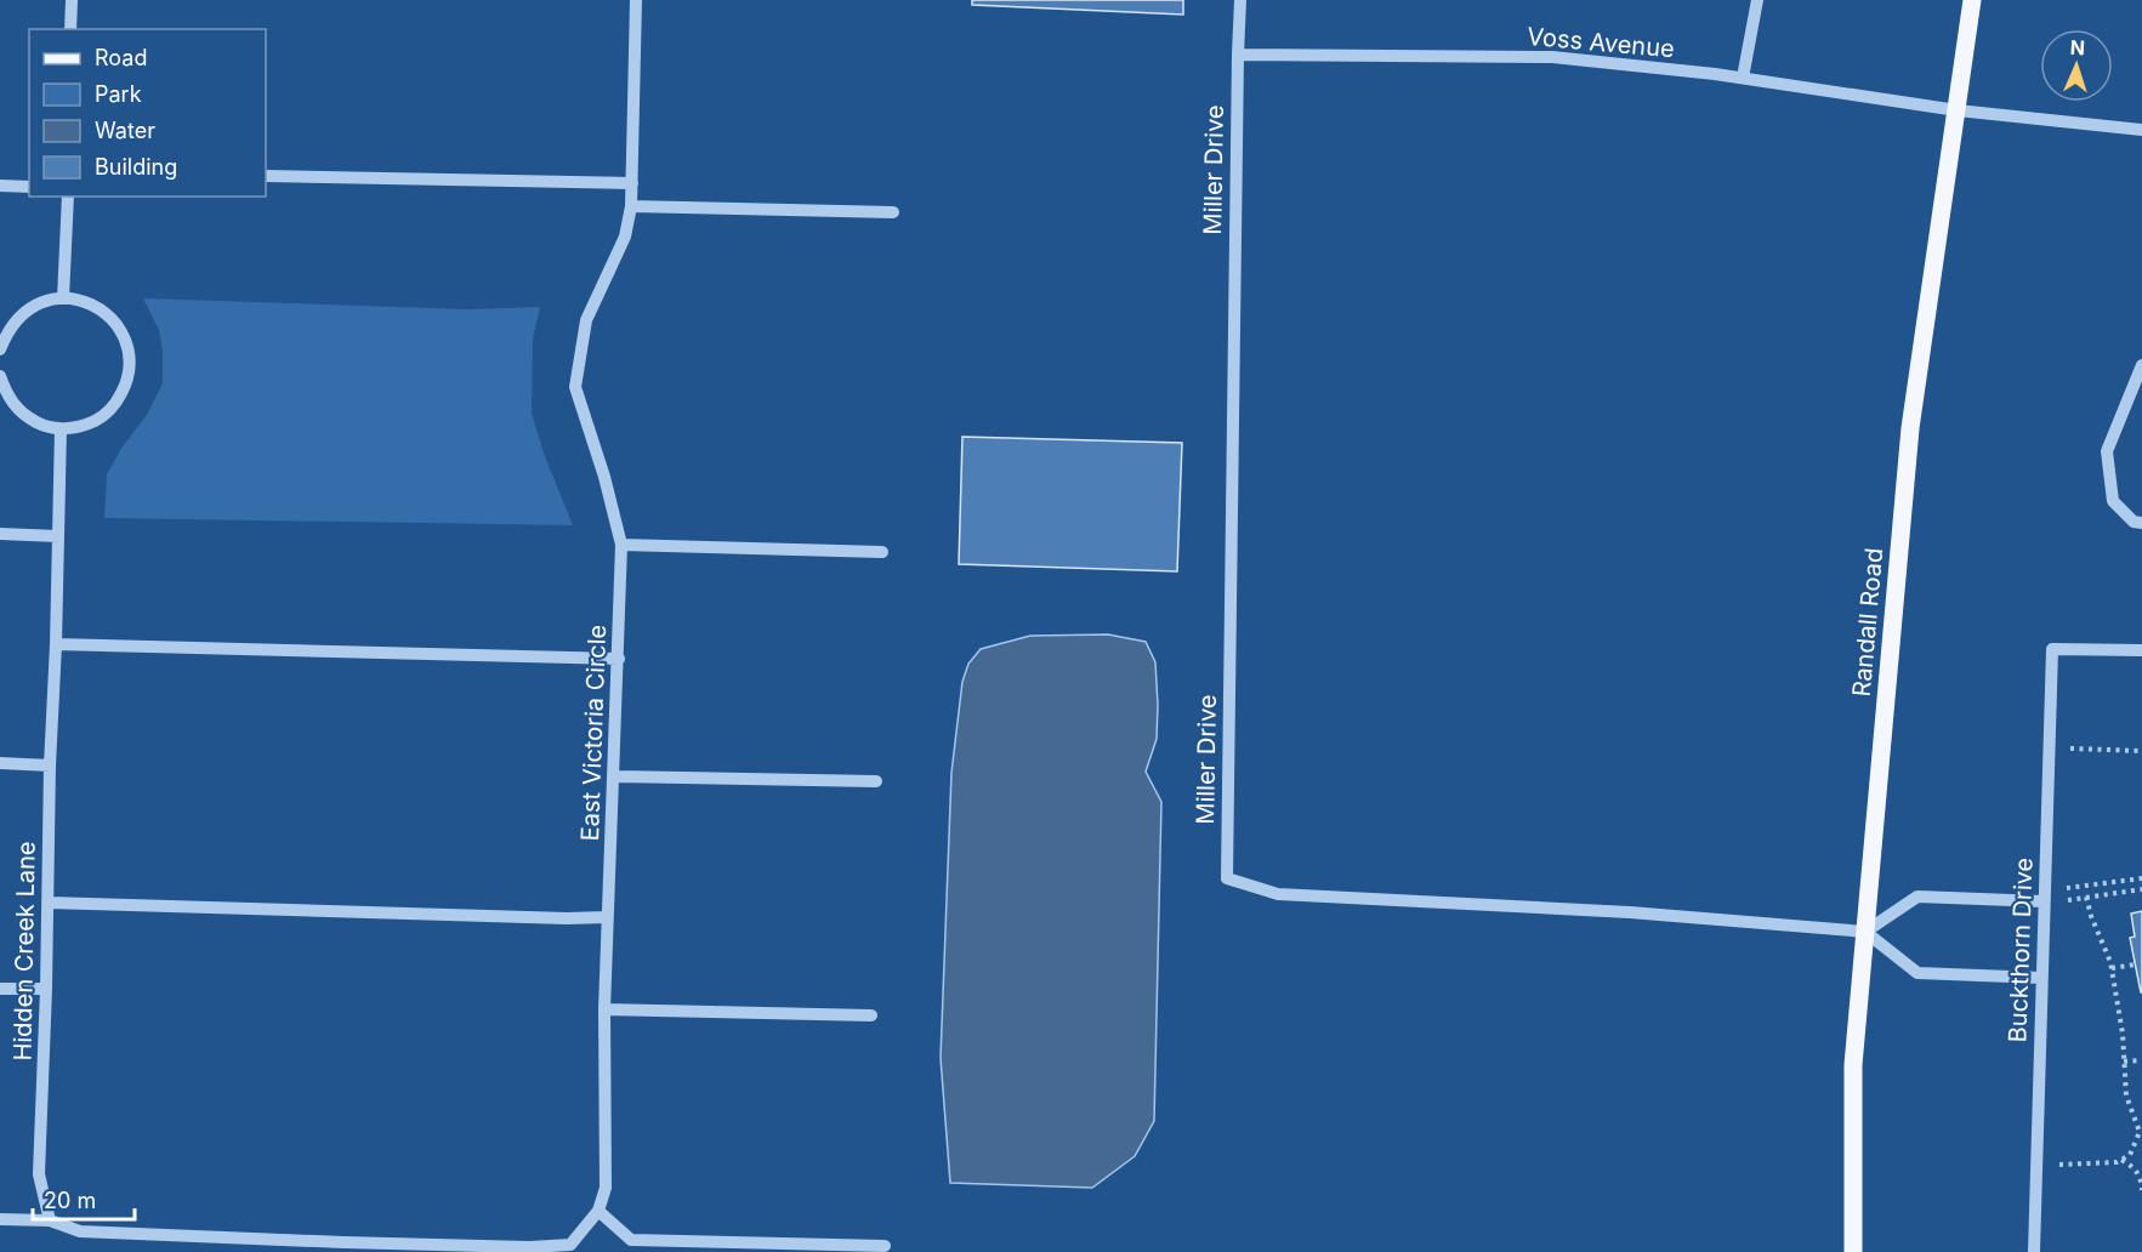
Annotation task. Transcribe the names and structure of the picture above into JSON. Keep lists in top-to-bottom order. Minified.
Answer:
{"streets":{"main road":["Randall Road"],"street":["Voss Avenue","Miller Drive","East Victoria Circle","Buckthorn Drive","Hidden Creek Lane"]},"crossings":[["Voss Avenue","Miller Drive"],["Voss Avenue","Randall Road"],["Miller Drive","Randall Road"],["East Victoria Circle","Hidden Creek Lane"]],"legend":["Road","Park","Water","Building"],"scale_bar":"20 m","north":"top"}
